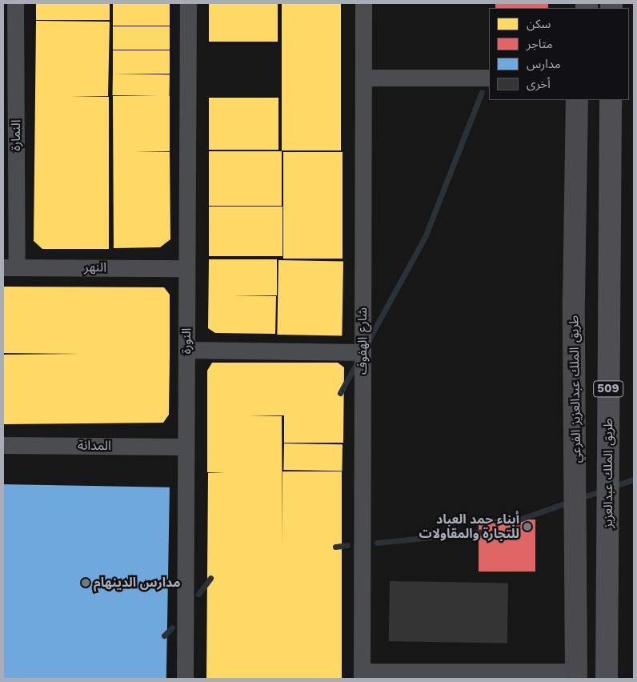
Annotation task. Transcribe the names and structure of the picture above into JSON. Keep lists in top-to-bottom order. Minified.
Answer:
{"streets":{"main road":["طريق الملك عبدالعزيز الفرعي","509","طريق الملك عبدالعزيز"],"street":["النمارة","النهر","النورة","شارع الهفوف","المدانة"]},"crossings":[["النمارة","النهر"],["النهر","النورة"],["النورة","المدانة"]],"places":["أبناء حمد العباد للتجارة والمقاولات","مدارس الدينهام"],"legend":["سكن","متاجر","مدارس","أخرى"]}
